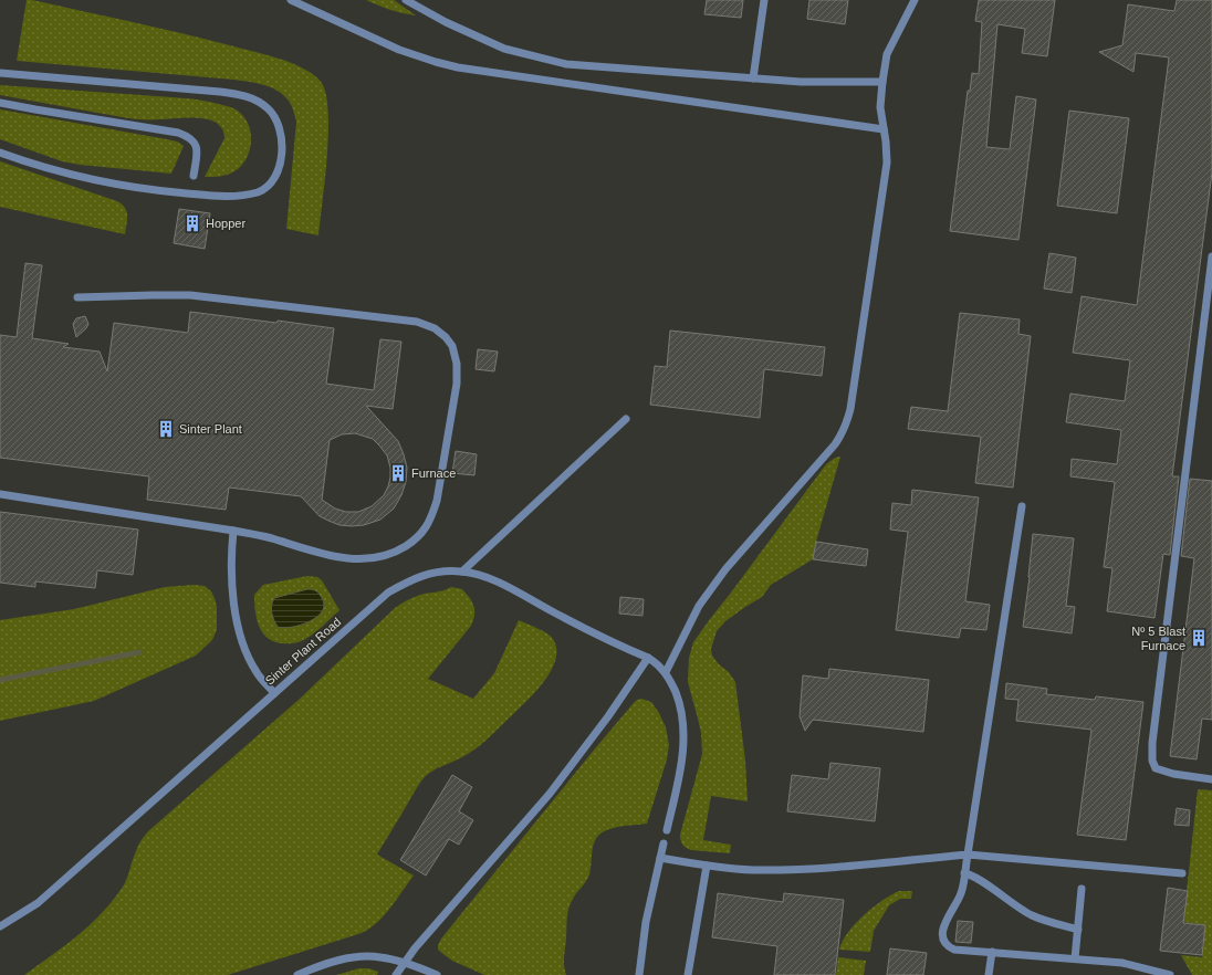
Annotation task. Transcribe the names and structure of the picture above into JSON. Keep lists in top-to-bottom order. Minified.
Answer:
{"streets":{"lane":["Sinter Plant Road"]},"places":{"building":["Hopper","Sinter Plant","Furnace","Nº 5 Blast Furnace"]}}
